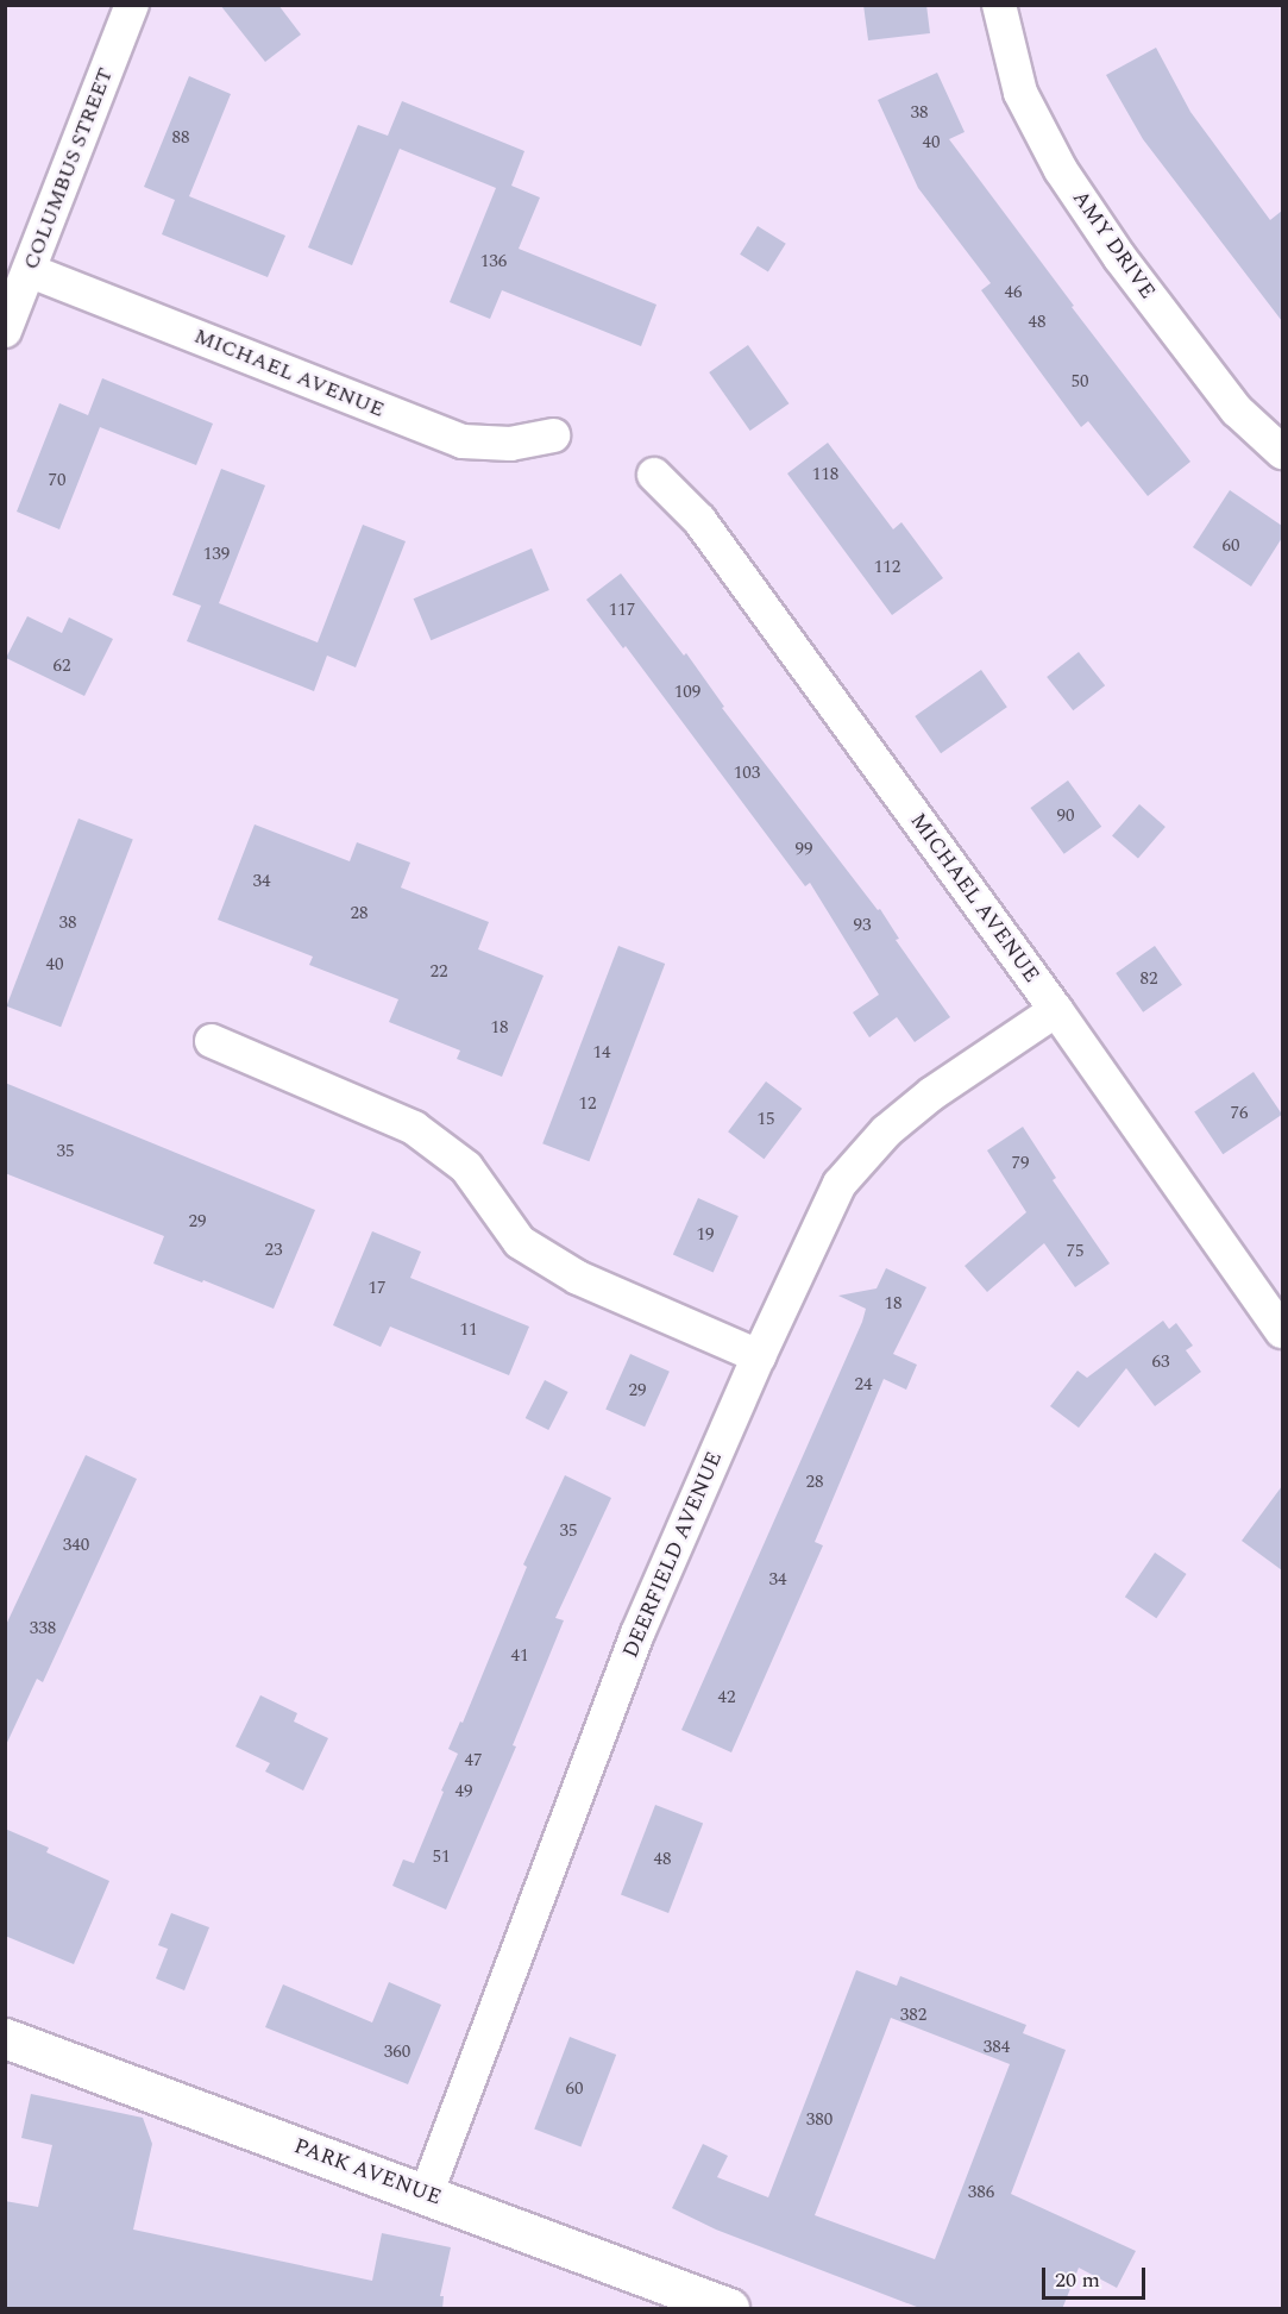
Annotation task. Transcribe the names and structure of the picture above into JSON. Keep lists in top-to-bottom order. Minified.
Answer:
{"streets":{"street":["COLUMBUS STREET","AMY DRIVE","MICHAEL AVENUE","DEERFIELD AVENUE","PARK AVENUE"]},"crossings":[["COLUMBUS STREET","MICHAEL AVENUE"],["MICHAEL AVENUE","DEERFIELD AVENUE"],["DEERFIELD AVENUE","PARK AVENUE"]],"house_numbers":["38","88","40","136","46","48","50","118","70","60","139","112","117","62","109","103","90","99","34","28","38","93","40","22","82","18","14","12","76","15","35","79","29","19","23","75","17","18","11","63","24","29","28","35","340","34","338","41","42","47","49","51","48","382","384","360","60","380","386"],"scale_bar":"20 m"}
